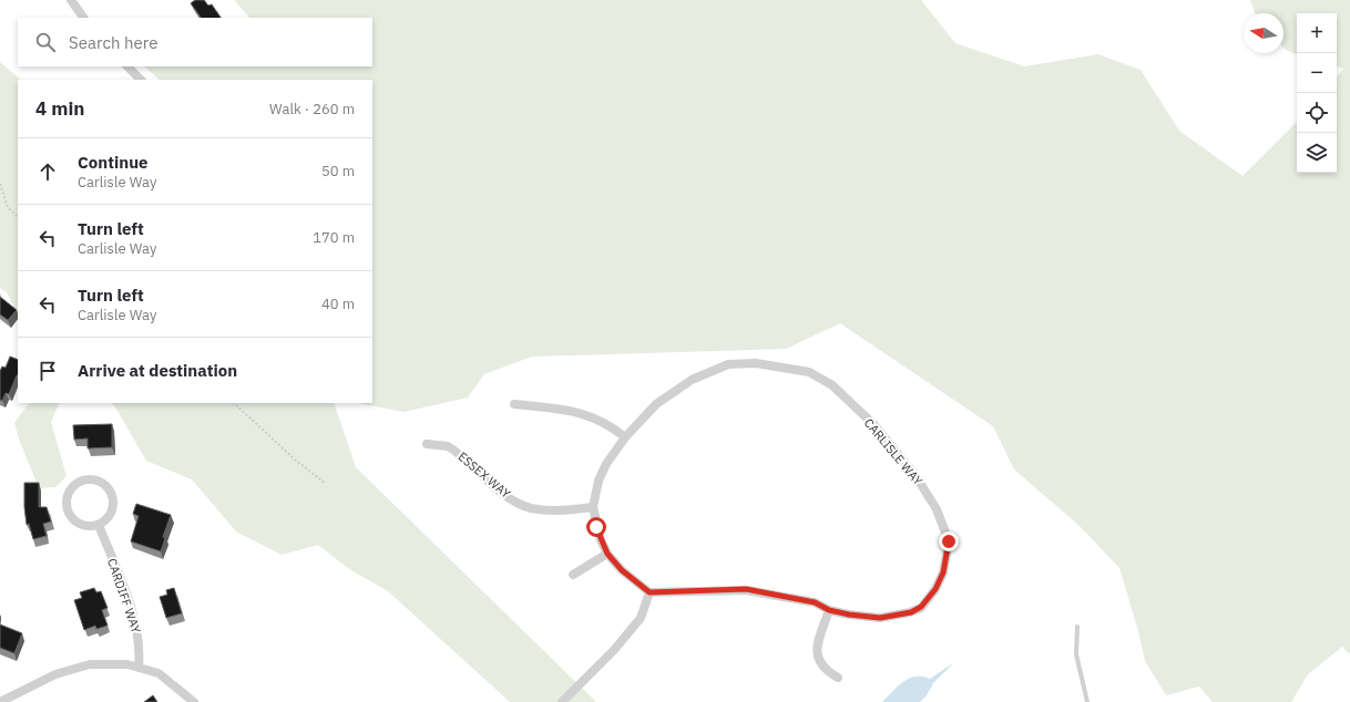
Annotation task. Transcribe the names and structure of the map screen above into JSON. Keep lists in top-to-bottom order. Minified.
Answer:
{"streets":{"street":["CARLISLE WAY","ESSEX WAY","CARDIFF WAY"]},"crossings":[["CARLISLE WAY","ESSEX WAY"]],"north":"left","page":{"map_buttons":["+","−"],"search":"Search here","heading":["4 min","Walk · 260 m"],"list":[["Continue","Carlisle Way","50 m"],["Turn left","Carlisle Way","170 m"],["Turn left","Carlisle Way","40 m"],"Arrive at destination"]}}
